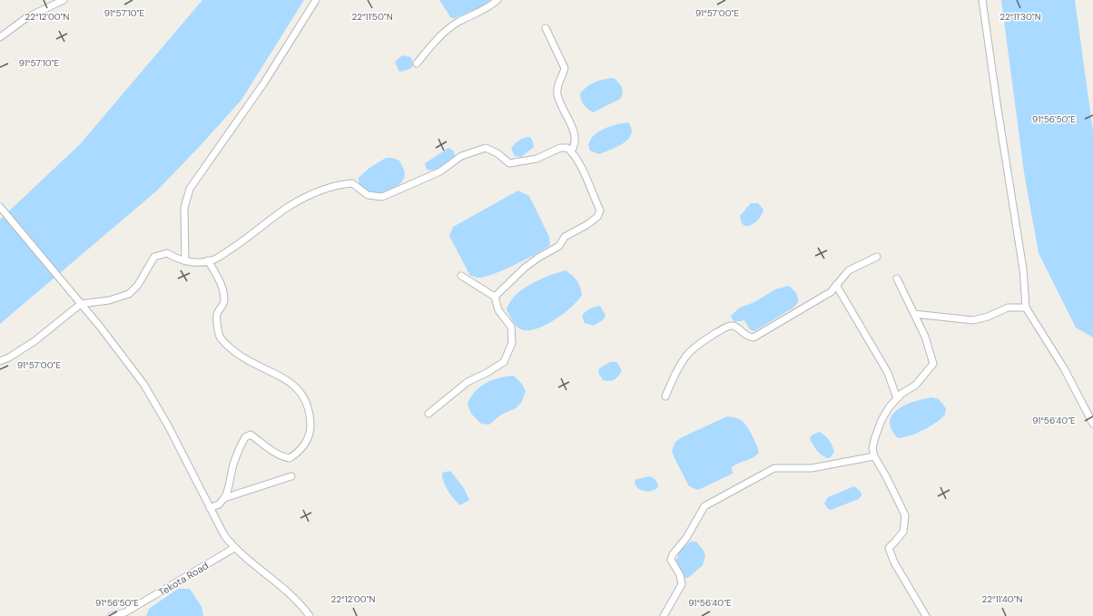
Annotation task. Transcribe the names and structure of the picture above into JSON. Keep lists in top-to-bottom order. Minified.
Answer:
{"streets":{"street":["Tekota Road"]},"coordinates":["91°57'10\"E","91°57'00\"E","22°12'00\"N","22°11'50\"N","22°11'30\"N","91°56'50\"E","91°56'40\"E","22°11'40\"N"]}
